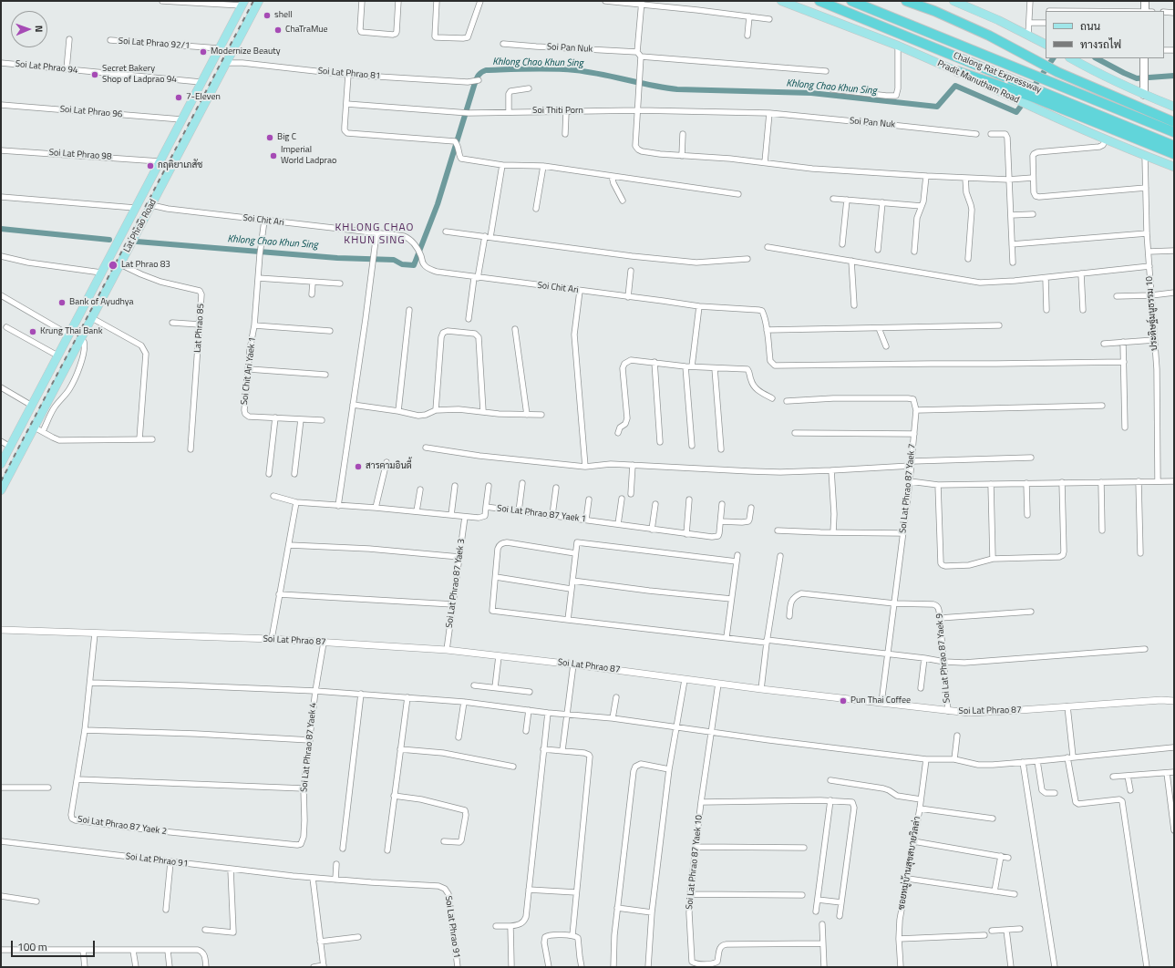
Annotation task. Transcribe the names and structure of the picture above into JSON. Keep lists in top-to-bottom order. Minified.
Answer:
{"streets":{"highway":["Chalong Rat Expressway"],"main road":["Pradit Manutham Road","Lat Phrao Road"],"street":["Soi Lat Phrao 92/1","Soi Pan Nuk","Soi Lat Phrao 94","Soi Lat Phrao 81","Soi Thiti Porn","Soi Lat Phrao 96","Soi Lat Phrao 98","Soi Chit Ari","ประดิษฐ์มนูธรรม 10","Lat Phrao 85","Soi Chit Ari Yaek 1","Soi Lat Phrao 87 Yaek 7","Soi Lat Phrao 87 Yaek 1","Soi Lat Phrao 87 Yaek 3","Soi Lat Phrao 87","Soi Lat Phrao 87 Yaek 9","Soi Lat Phrao 87 Yaek 4","Soi Lat Phrao 87 Yaek 2","Soi Lat Phrao 91","Soi Lat Phrao 87 Yaek 10","ซอยหมู่บ้านสุขสบายวิลล่า"]},"crossings":[["Soi Lat Phrao 92/1","Lat Phrao Road"],["Soi Pan Nuk","Soi Thiti Porn"],["Soi Lat Phrao 94","Lat Phrao Road"],["Soi Lat Phrao 81","Lat Phrao Road"],["Pradit Manutham Road","ประดิษฐ์มนูธรรม 10"],["Soi Lat Phrao 96","Lat Phrao Road"],["Soi Lat Phrao 98","Lat Phrao Road"],["Soi Chit Ari","Lat Phrao Road"],["Soi Chit Ari","Soi Chit Ari Yaek 1"],["Lat Phrao Road","Lat Phrao 85"],["Soi Lat Phrao 87 Yaek 7","Soi Lat Phrao 87"],["Soi Lat Phrao 87 Yaek 7","Soi Lat Phrao 87 Yaek 9"],["Soi Lat Phrao 87 Yaek 1","Soi Lat Phrao 87 Yaek 3"],["Soi Lat Phrao 87 Yaek 3","Soi Lat Phrao 87"],["Soi Lat Phrao 87","Soi Lat Phrao 87 Yaek 9"],["Soi Lat Phrao 87","Soi Lat Phrao 87 Yaek 4"],["Soi Lat Phrao 87","Soi Lat Phrao 87 Yaek 2"],["Soi Lat Phrao 87","Soi Lat Phrao 87 Yaek 10"],["Soi Lat Phrao 87 Yaek 4","Soi Lat Phrao 87 Yaek 2"]],"districts":["KHLONG CHAO KHUN SING"],"water":["Khlong Chao Khun Sing"],"places":["shell","ChaTraMue","Modernize Beauty","Secret Bakery Shop of Ladprao 94","7-Eleven","Big C","Imperial World Ladprao","กฤติยาเภสัช","Lat Phrao 83","Bank of Ayudhya","Krung Thai Bank","สารคามอินดี้","Pun Thai Coffee"],"legend":["ถนน","ทางรถไฟ"],"scale_bar":"100 m","north":"right"}
